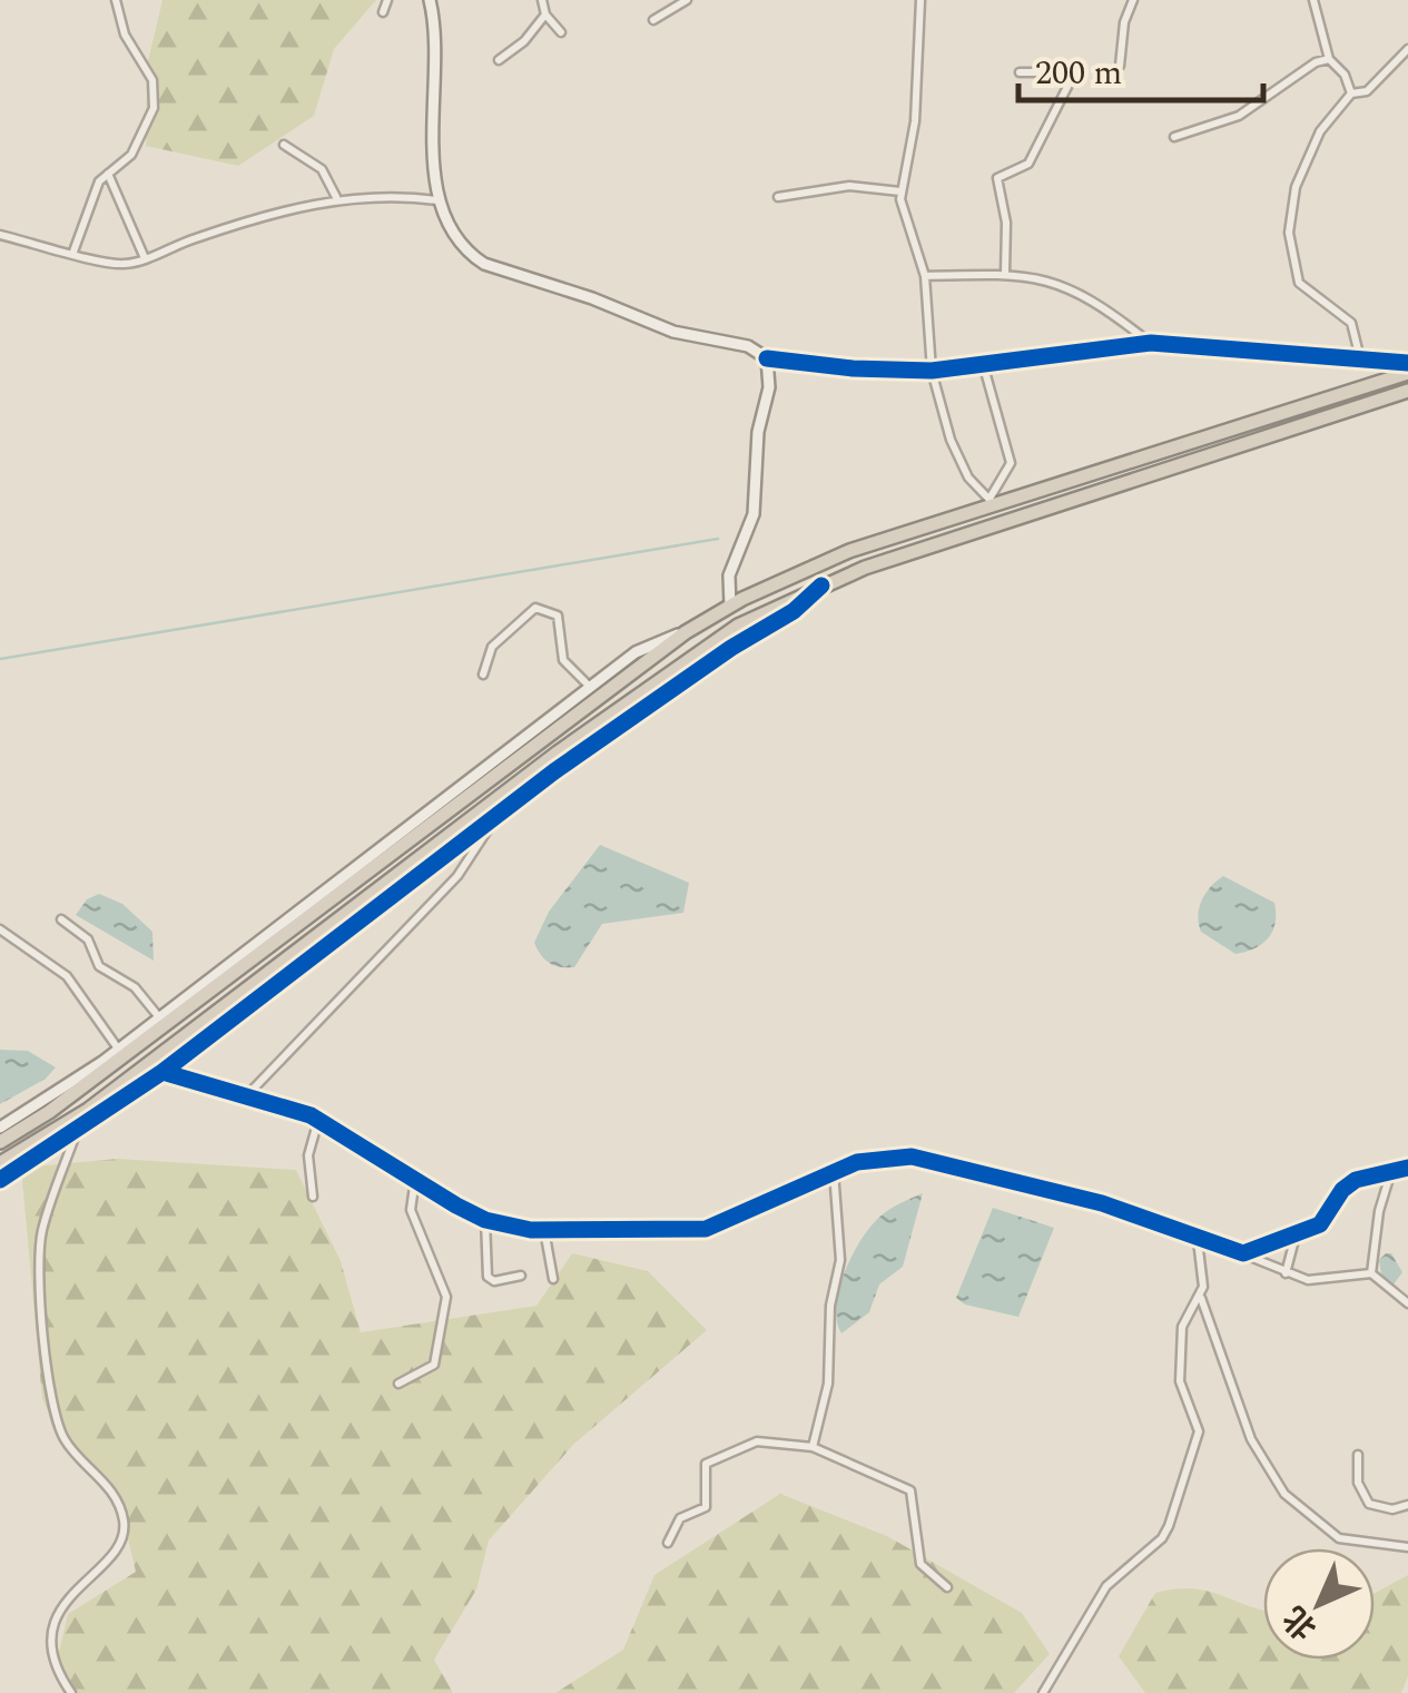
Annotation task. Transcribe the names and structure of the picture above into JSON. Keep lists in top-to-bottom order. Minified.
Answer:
{"scale_bar":"200 m","north":"bottom left"}
